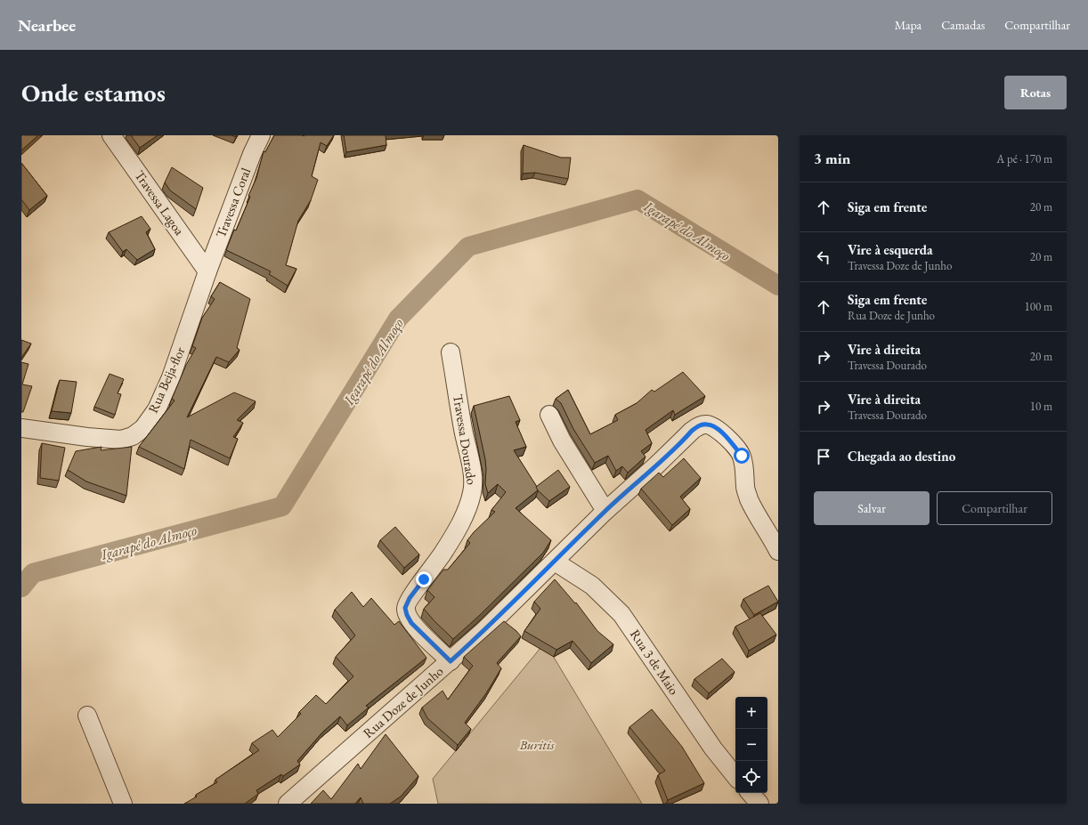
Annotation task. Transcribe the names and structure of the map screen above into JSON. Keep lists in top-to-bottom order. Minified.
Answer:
{"streets":{"street":["Travessa Lagoa","Travessa Coral","Rua Beija-flor","Travessa Dourado","Rua 3 de Maio","Rua Doze de Junho"]},"crossings":[["Travessa Lagoa","Travessa Coral"],["Travessa Lagoa","Rua Beija-flor"],["Travessa Coral","Rua Beija-flor"],["Travessa Dourado","Rua Doze de Junho"],["Rua 3 de Maio","Rua Doze de Junho"]],"water":["Igarapé do Almoço"],"parks":["Buritis"],"page":{"header":"Nearbee","nav":["Mapa","Camadas","Compartilhar"],"buttons":["Rotas",["Salvar","Compartilhar"]],"title":"Onde estamos","heading":["3 min","A pé · 170 m"],"list":[["Siga em frente","20 m"],["Vire à esquerda","Travessa Doze de Junho","20 m"],["Siga em frente","Rua Doze de Junho","100 m"],["Vire à direita","Travessa Dourado","20 m"],["Vire à direita","Travessa Dourado","10 m"],"Chegada ao destino"],"map_buttons":["+","−"]}}
